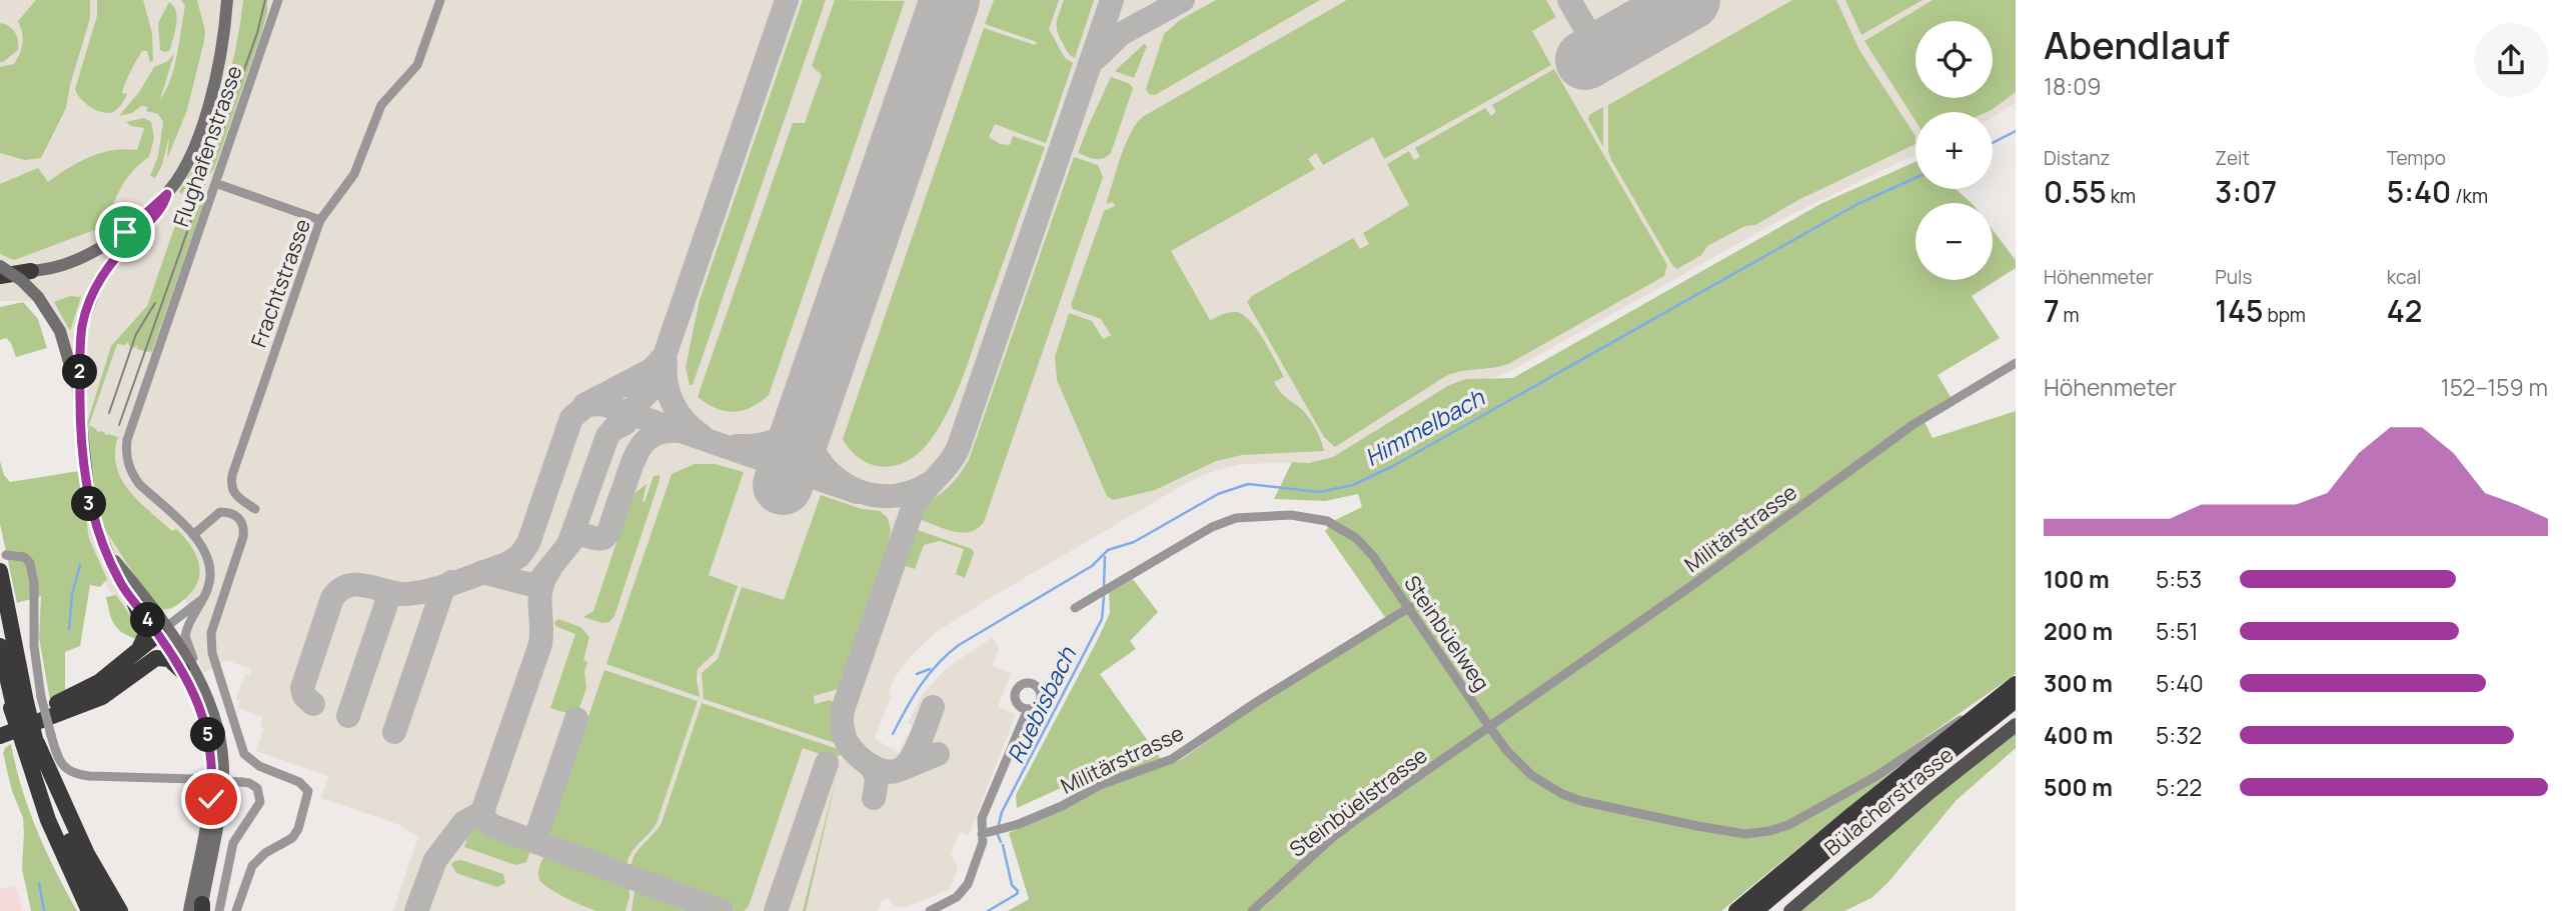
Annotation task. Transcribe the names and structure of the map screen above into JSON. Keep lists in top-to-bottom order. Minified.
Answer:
{"streets":{"main road":["Flughafenstrasse","Bülacherstrasse"],"street":["Frachtstrasse","Militärstrasse","Steinbüelweg","Steinbüelstrasse"]},"crossings":[["Militärstrasse","Steinbüelweg"],["Militärstrasse","Steinbüelstrasse"],["Steinbüelweg","Steinbüelstrasse"]],"water":["Himmelbach","Ruebisbach"],"page":{"heading":["Abendlauf","18:09"],"map_buttons":["+","−"],"stats":[["Distanz","0.55 km"],["Zeit","3:07"],["Tempo","5:40 /km"],["Höhenmeter","7 m"],["Puls","145 bpm"],["kcal","42"]],"pins":["2","3","4","5"],"chart":["Höhenmeter","152–159 m"],"list":[{"name":"100 m","note":"5:53"},{"name":"200 m","note":"5:51"},{"name":"300 m","note":"5:40"},{"name":"400 m","note":"5:32"},{"name":"500 m","note":"5:22"}]}}
